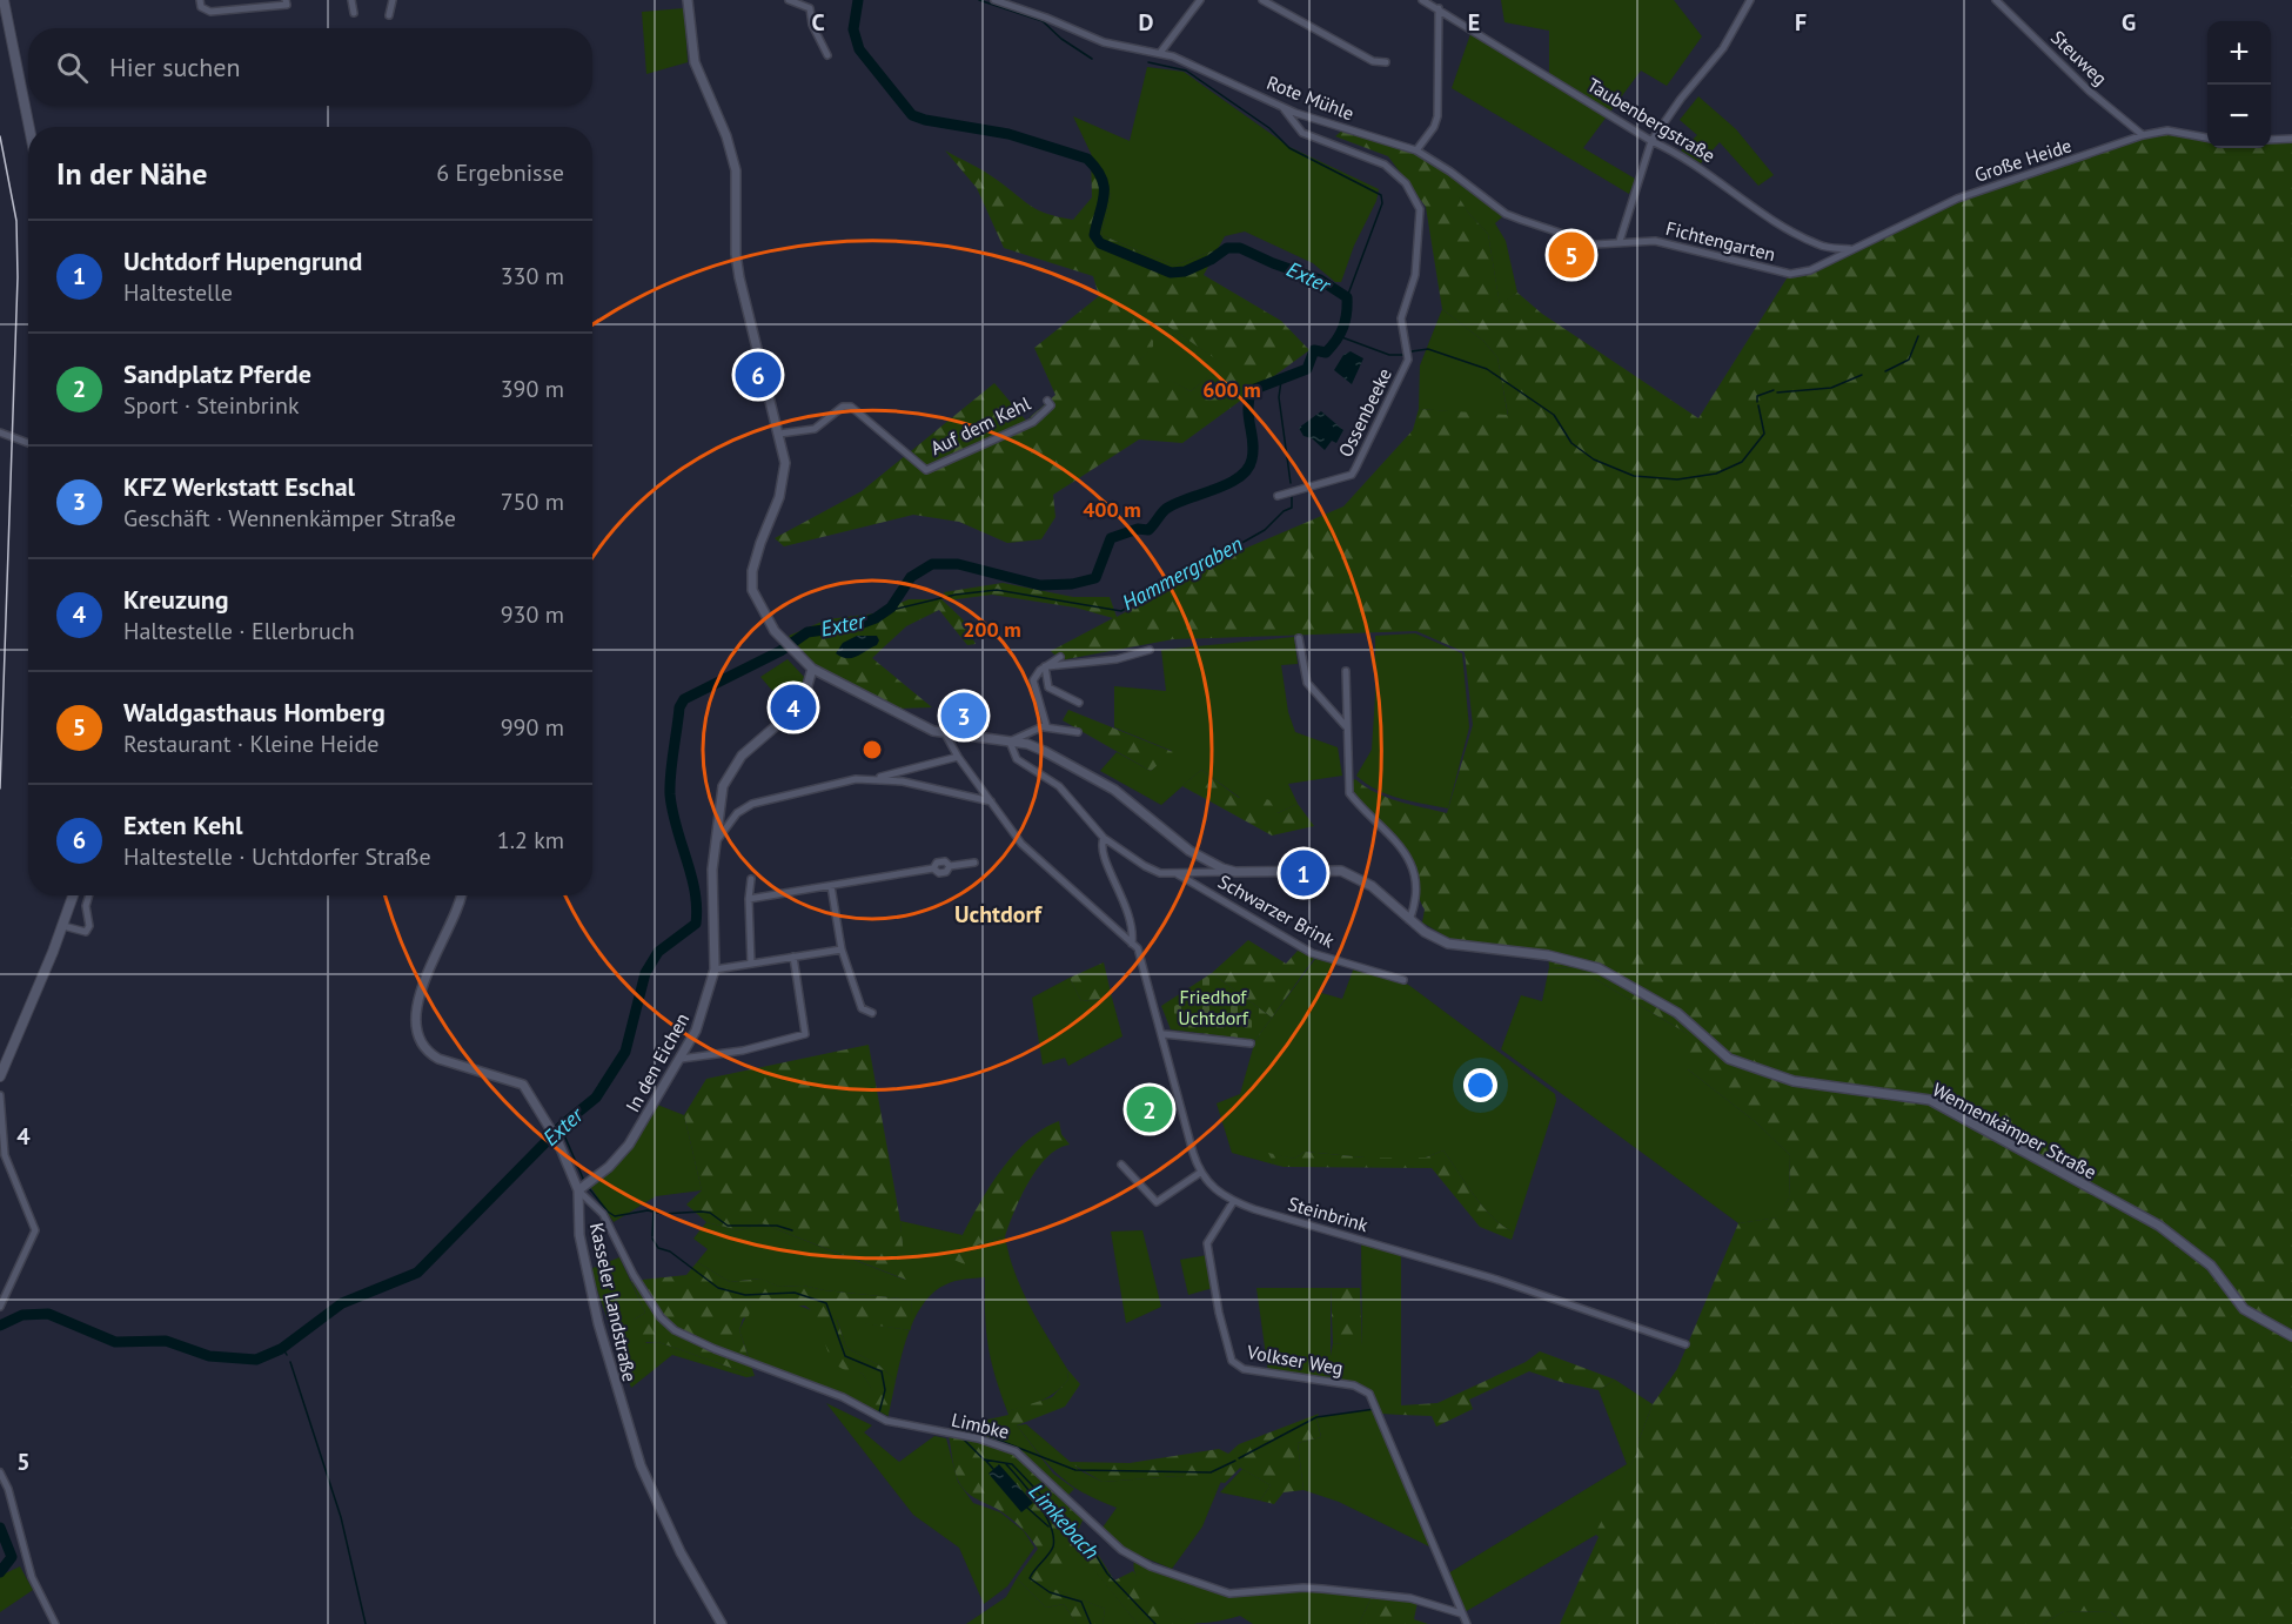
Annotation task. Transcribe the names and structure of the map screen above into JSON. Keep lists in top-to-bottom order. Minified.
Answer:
{"streets":{"street":["Steuweg","Rote Mühle","Taubenbergstraße","Große Heide","Fichtengarten","Ossenbeeke","Auf dem Kehl","Schwarzer Brink","In den Eichen","Wennenkämper Straße","Steinbrink","Kasseler Landstraße","Volkser Weg","Limbke"]},"crossings":[["Steuweg","Große Heide"],["Rote Mühle","Fichtengarten"],["Rote Mühle","Ossenbeeke"],["Taubenbergstraße","Große Heide"],["Taubenbergstraße","Fichtengarten"],["Große Heide","Fichtengarten"],["Auf dem Kehl","Wennenkämper Straße"],["Schwarzer Brink","Wennenkämper Straße"],["In den Eichen","Wennenkämper Straße"],["In den Eichen","Kasseler Landstraße"],["In den Eichen","Limbke"],["Steinbrink","Volkser Weg"],["Kasseler Landstraße","Limbke"],["Volkser Weg","Limbke"]],"districts":["Uchtdorf"],"water":["Exter","Hammergraben","Limkebach"],"parks":["Friedhof Uchtdorf"],"page":{"map_buttons":["+","−"],"search":"Hier suchen","heading":["In der Nähe","6 Ergebnisse"],"list":[{"mark":"1","name":"Uchtdorf Hupengrund","note":"Haltestelle","value":"330 m"},{"mark":"2","name":"Sandplatz Pferde","note":"Sport · Steinbrink","value":"390 m"},{"mark":"3","name":"KFZ Werkstatt Eschal","note":"Geschäft · Wennenkämper Straße","value":"750 m"},{"mark":"4","name":"Kreuzung","note":"Haltestelle · Ellerbruch","value":"930 m"},{"mark":"5","name":"Waldgasthaus Homberg","note":"Restaurant · Kleine Heide","value":"990 m"},{"mark":"6","name":"Exten Kehl","note":"Haltestelle · Uchtdorfer Straße","value":"1.2 km"}],"pins":["5","6","4","3","1","2"]},"grid":{"columns":["C","D","E","F","G"],"rows":["4","5"]},"rings":["600 m","400 m","200 m"]}
